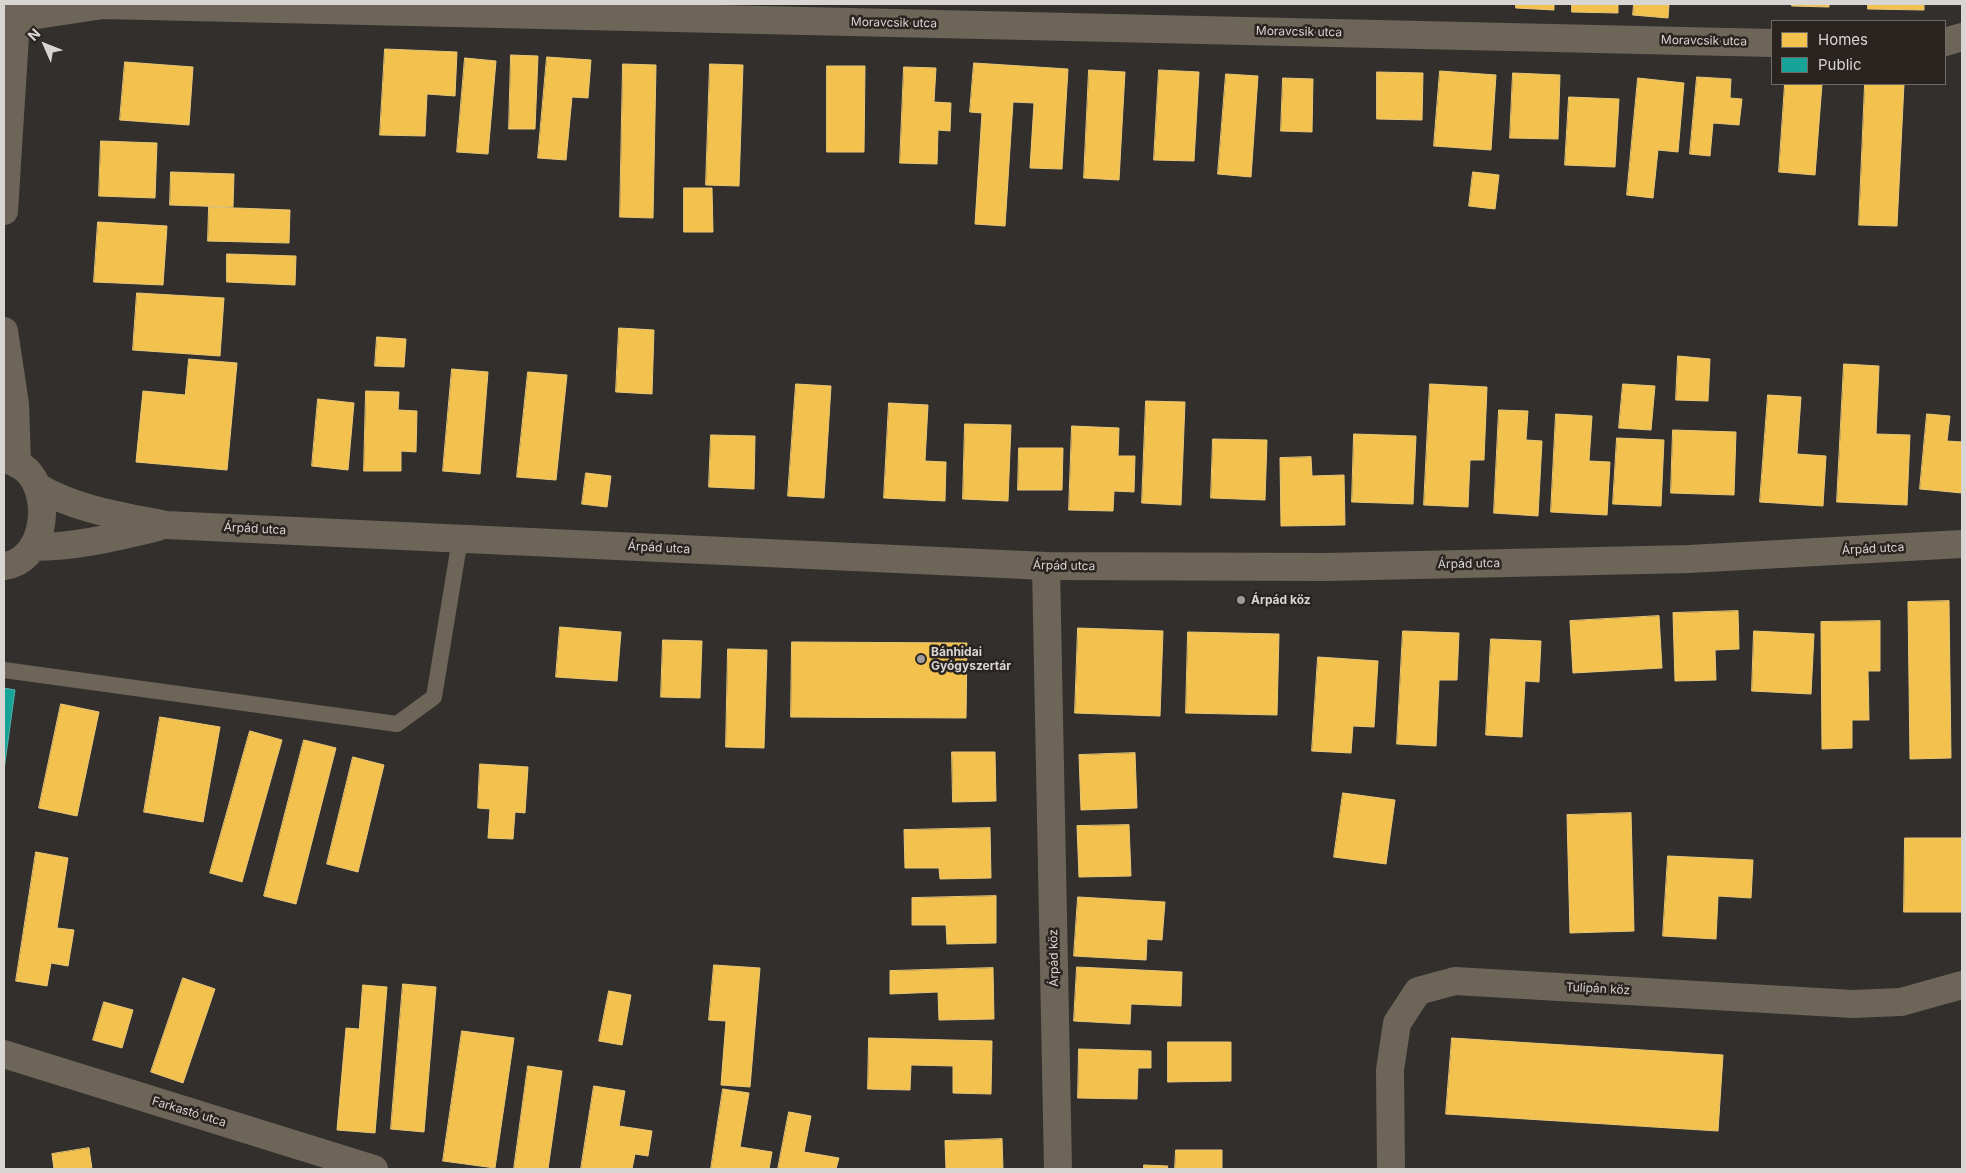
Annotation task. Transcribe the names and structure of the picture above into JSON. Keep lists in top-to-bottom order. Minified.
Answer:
{"streets":{"street":["Moravcsik utca","Árpád utca","Árpád köz","Tulipán köz","Farkastó utca"]},"crossings":[["Árpád utca","Árpád köz"]],"places":["Árpád köz","Bánhidai Gyógyszertár"],"legend":["Homes","Public"],"north":"top left"}
